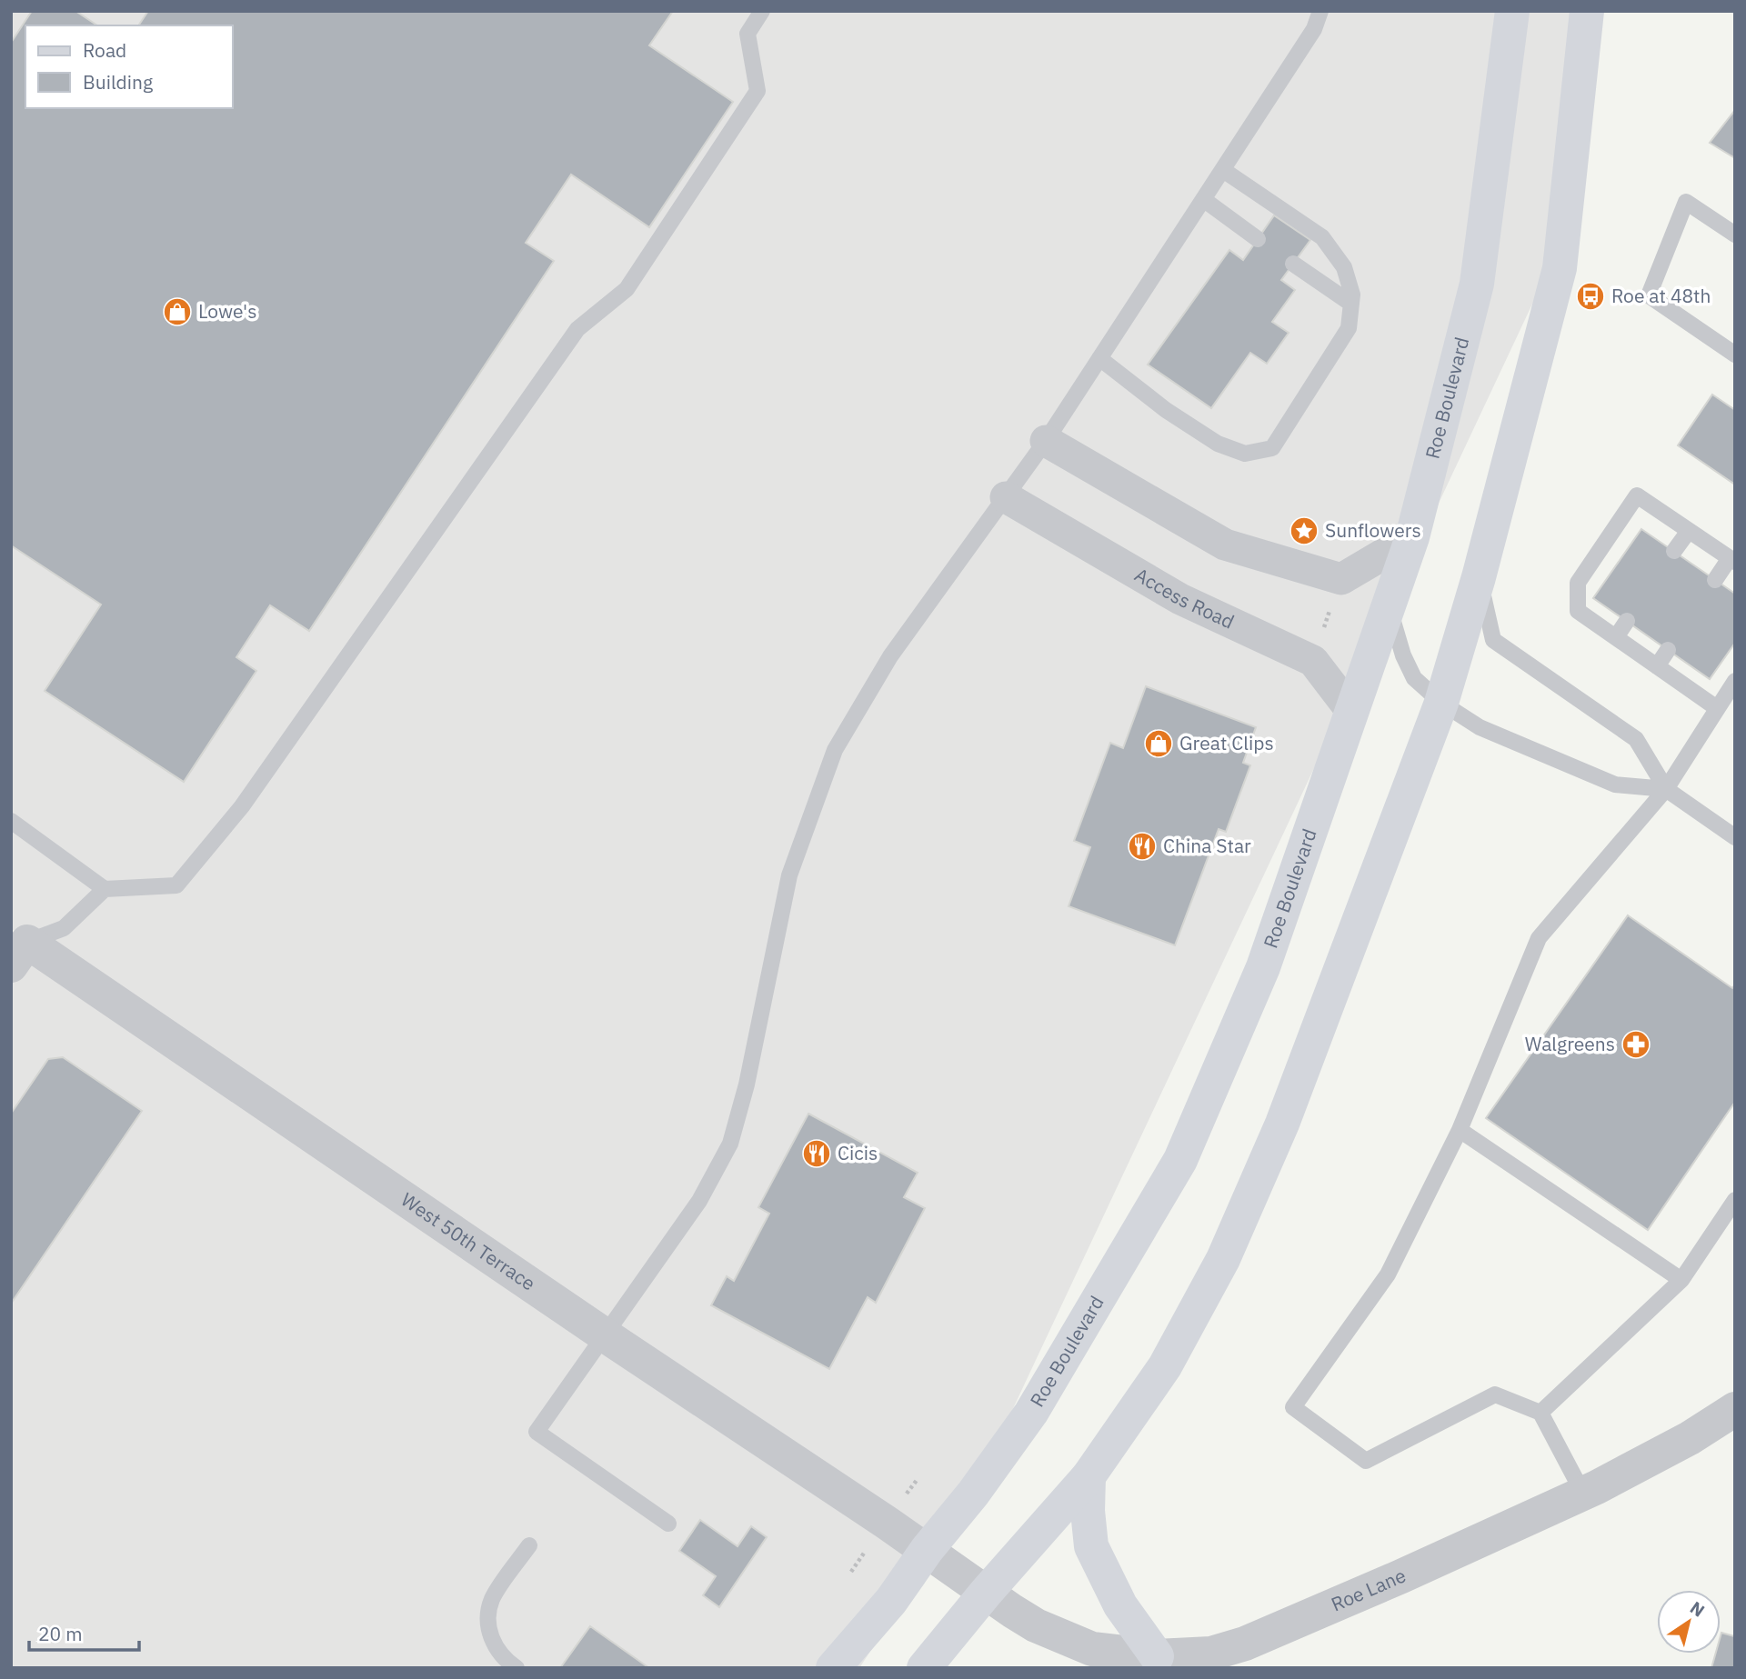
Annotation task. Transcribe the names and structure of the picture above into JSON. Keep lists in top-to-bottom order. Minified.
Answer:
{"streets":{"main road":["Roe Boulevard"],"street":["Access Road","West 50th Terrace","Roe Lane"]},"crossings":[["Roe Boulevard","Access Road"],["Roe Boulevard","West 50th Terrace"],["West 50th Terrace","Roe Lane"]],"places":{"bus stop":["Roe at 48th"],"shop":["Lowe's","Great Clips"],"place":["Sunflowers"],"restaurant":["China Star","Cicis"],"pharmacy":["Walgreens"]},"legend":["Road","Building"],"scale_bar":"20 m","north":"top right"}
